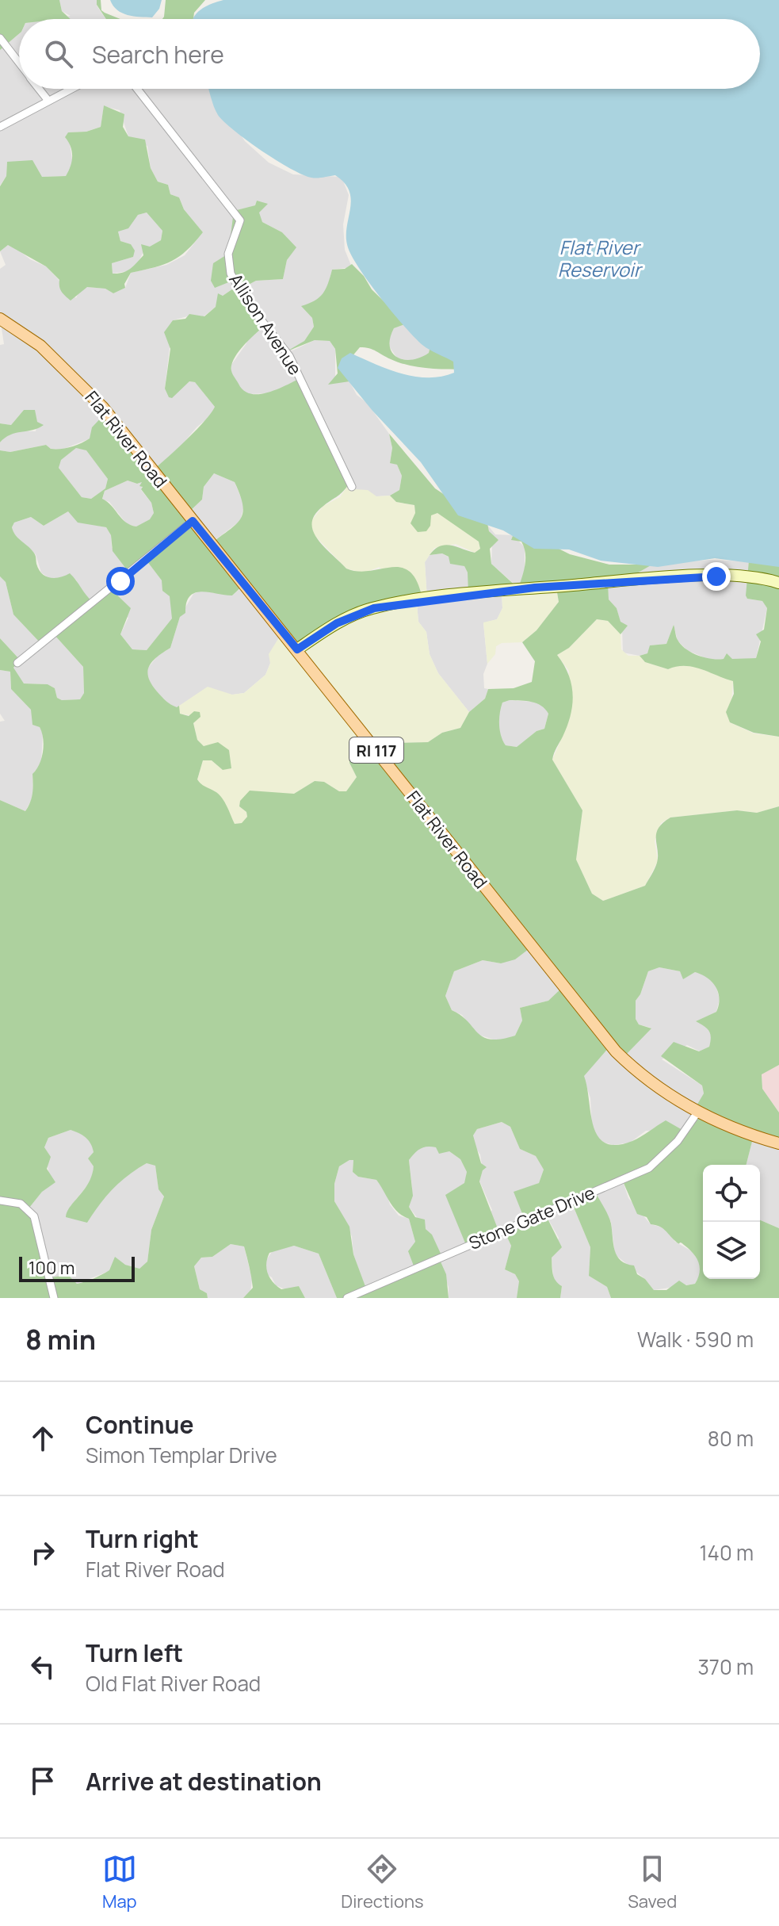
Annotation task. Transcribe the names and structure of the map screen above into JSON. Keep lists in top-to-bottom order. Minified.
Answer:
{"streets":{"main road":["Flat River Road","RI 117"],"street":["Allison Avenue","Stone Gate Drive"]},"crossings":[["Flat River Road","Stone Gate Drive"]],"water":["Flat River Reservoir"],"scale_bar":"100 m","page":{"search":"Search here","scale":"100 m","heading":["8 min","Walk · 590 m"],"list":[["Continue","Simon Templar Drive","80 m"],["Turn right","Flat River Road","140 m"],["Turn left","Old Flat River Road","370 m"],"Arrive at destination"],"nav":["Map","Directions","Saved"]}}
